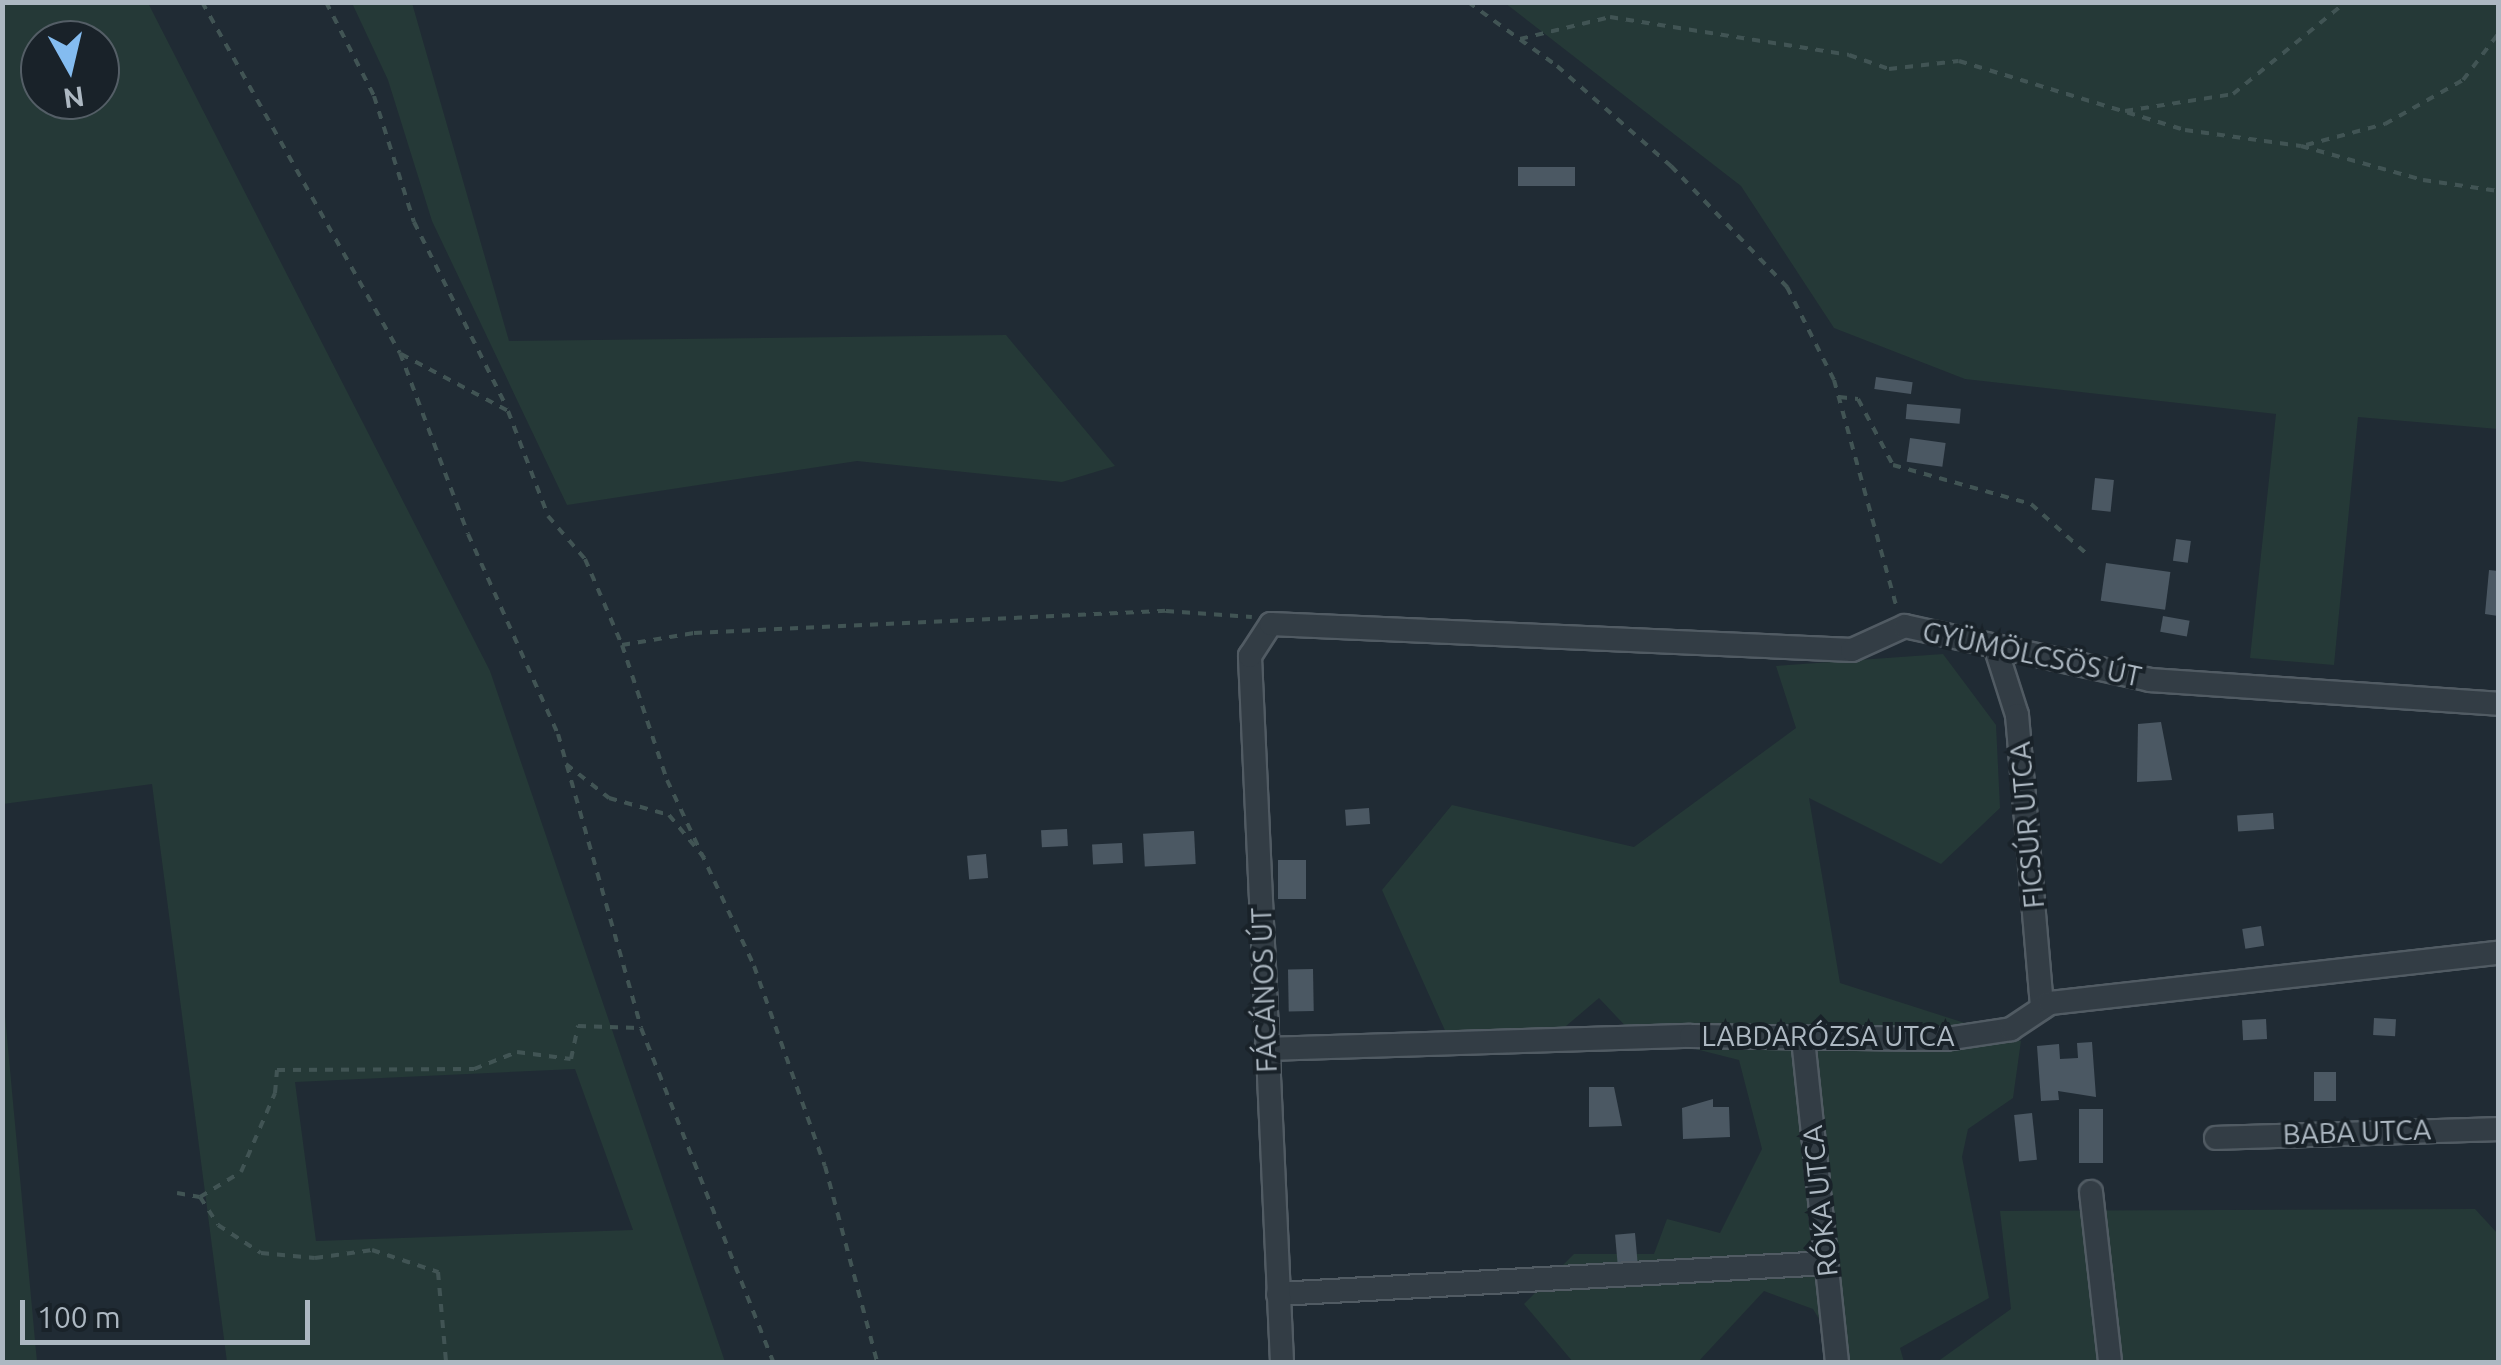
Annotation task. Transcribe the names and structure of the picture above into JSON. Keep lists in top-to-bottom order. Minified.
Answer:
{"streets":{"street":["GYÜMÖLCSÖS ÚT","FICSÚR UTCA","FÁCÁNOS ÚT","LABDARÓZSA UTCA","BABA UTCA","RÓKA UTCA"]},"crossings":[["GYÜMÖLCSÖS ÚT","FICSÚR UTCA"],["GYÜMÖLCSÖS ÚT","FÁCÁNOS ÚT"],["FICSÚR UTCA","LABDARÓZSA UTCA"],["FÁCÁNOS ÚT","LABDARÓZSA UTCA"],["LABDARÓZSA UTCA","RÓKA UTCA"]],"scale_bar":"100 m","north":"bottom"}
